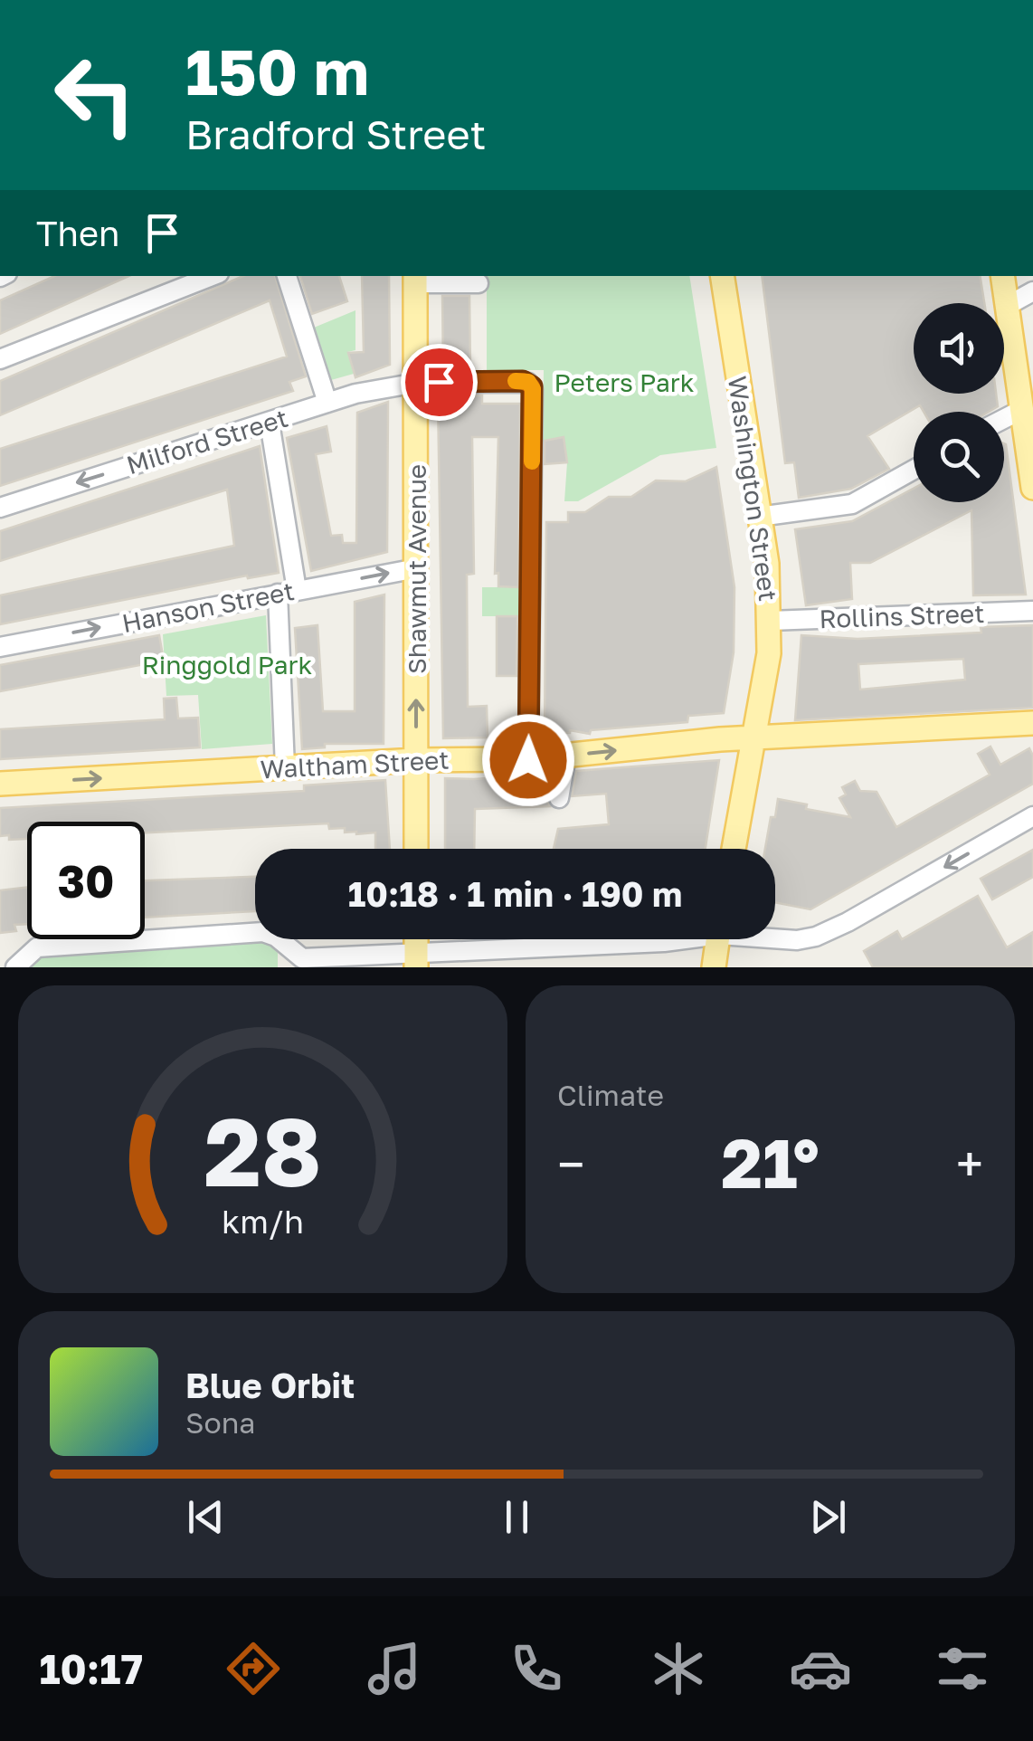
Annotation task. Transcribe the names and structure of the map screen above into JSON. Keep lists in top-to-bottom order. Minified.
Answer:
{"streets":{"main road":["Washington Street","Shawmut Avenue","Waltham Street"],"street":["Milford Street","Hanson Street","Rollins Street"]},"crossings":[["Milford Street","Shawmut Avenue"],["Milford Street","Waltham Street"],["Washington Street","Rollins Street"],["Washington Street","Waltham Street"],["Shawmut Avenue","Hanson Street"],["Shawmut Avenue","Waltham Street"]],"one_way":["Hanson Street","Waltham Street"],"parks":["Peters Park","Ringgold Park"],"page":{"turn":["150 m","Bradford Street"],"then":"Then","limit":"30","trip":"10:18 · 1 min · 190 m","tile":"Climate","heat":["−","21°","+"],"song":["Blue Orbit","Sona"],"tabs":"10:17","gauge":["28","km/h"]}}
